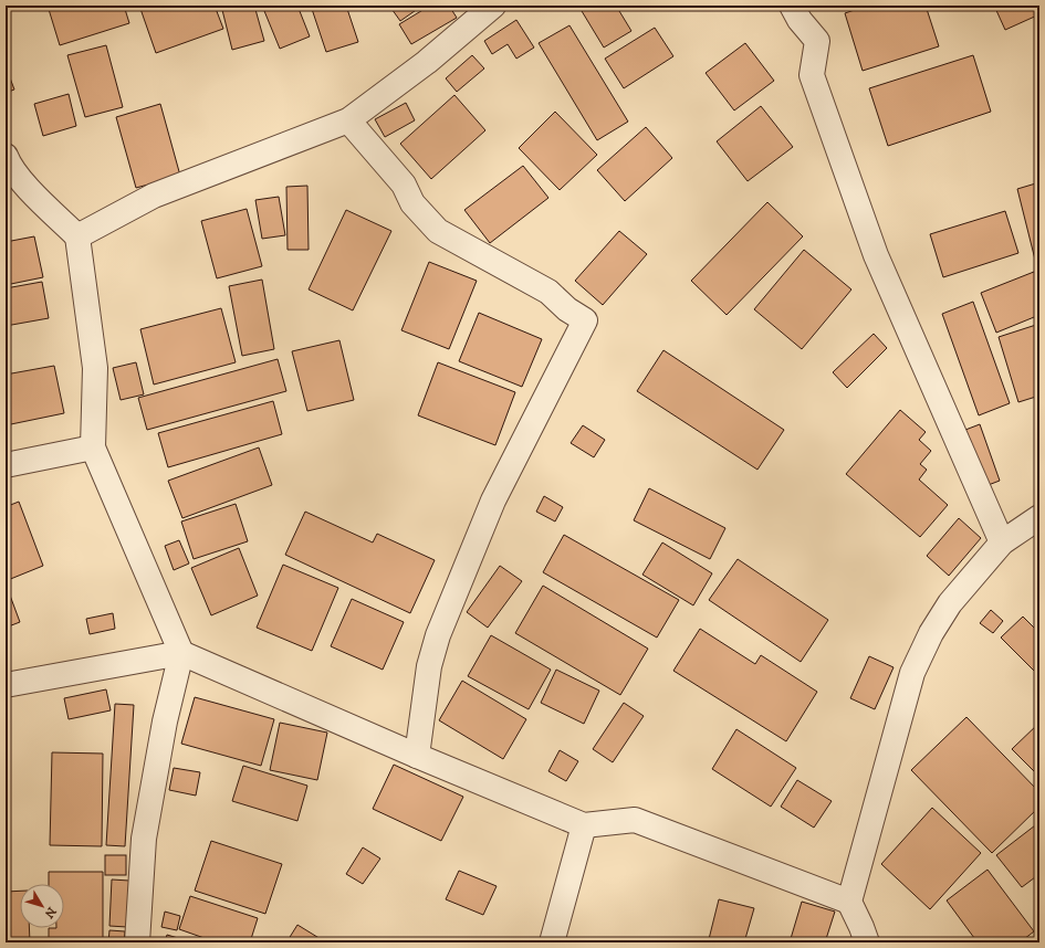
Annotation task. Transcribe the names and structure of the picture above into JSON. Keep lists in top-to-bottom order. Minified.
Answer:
{"north":"bottom right"}
